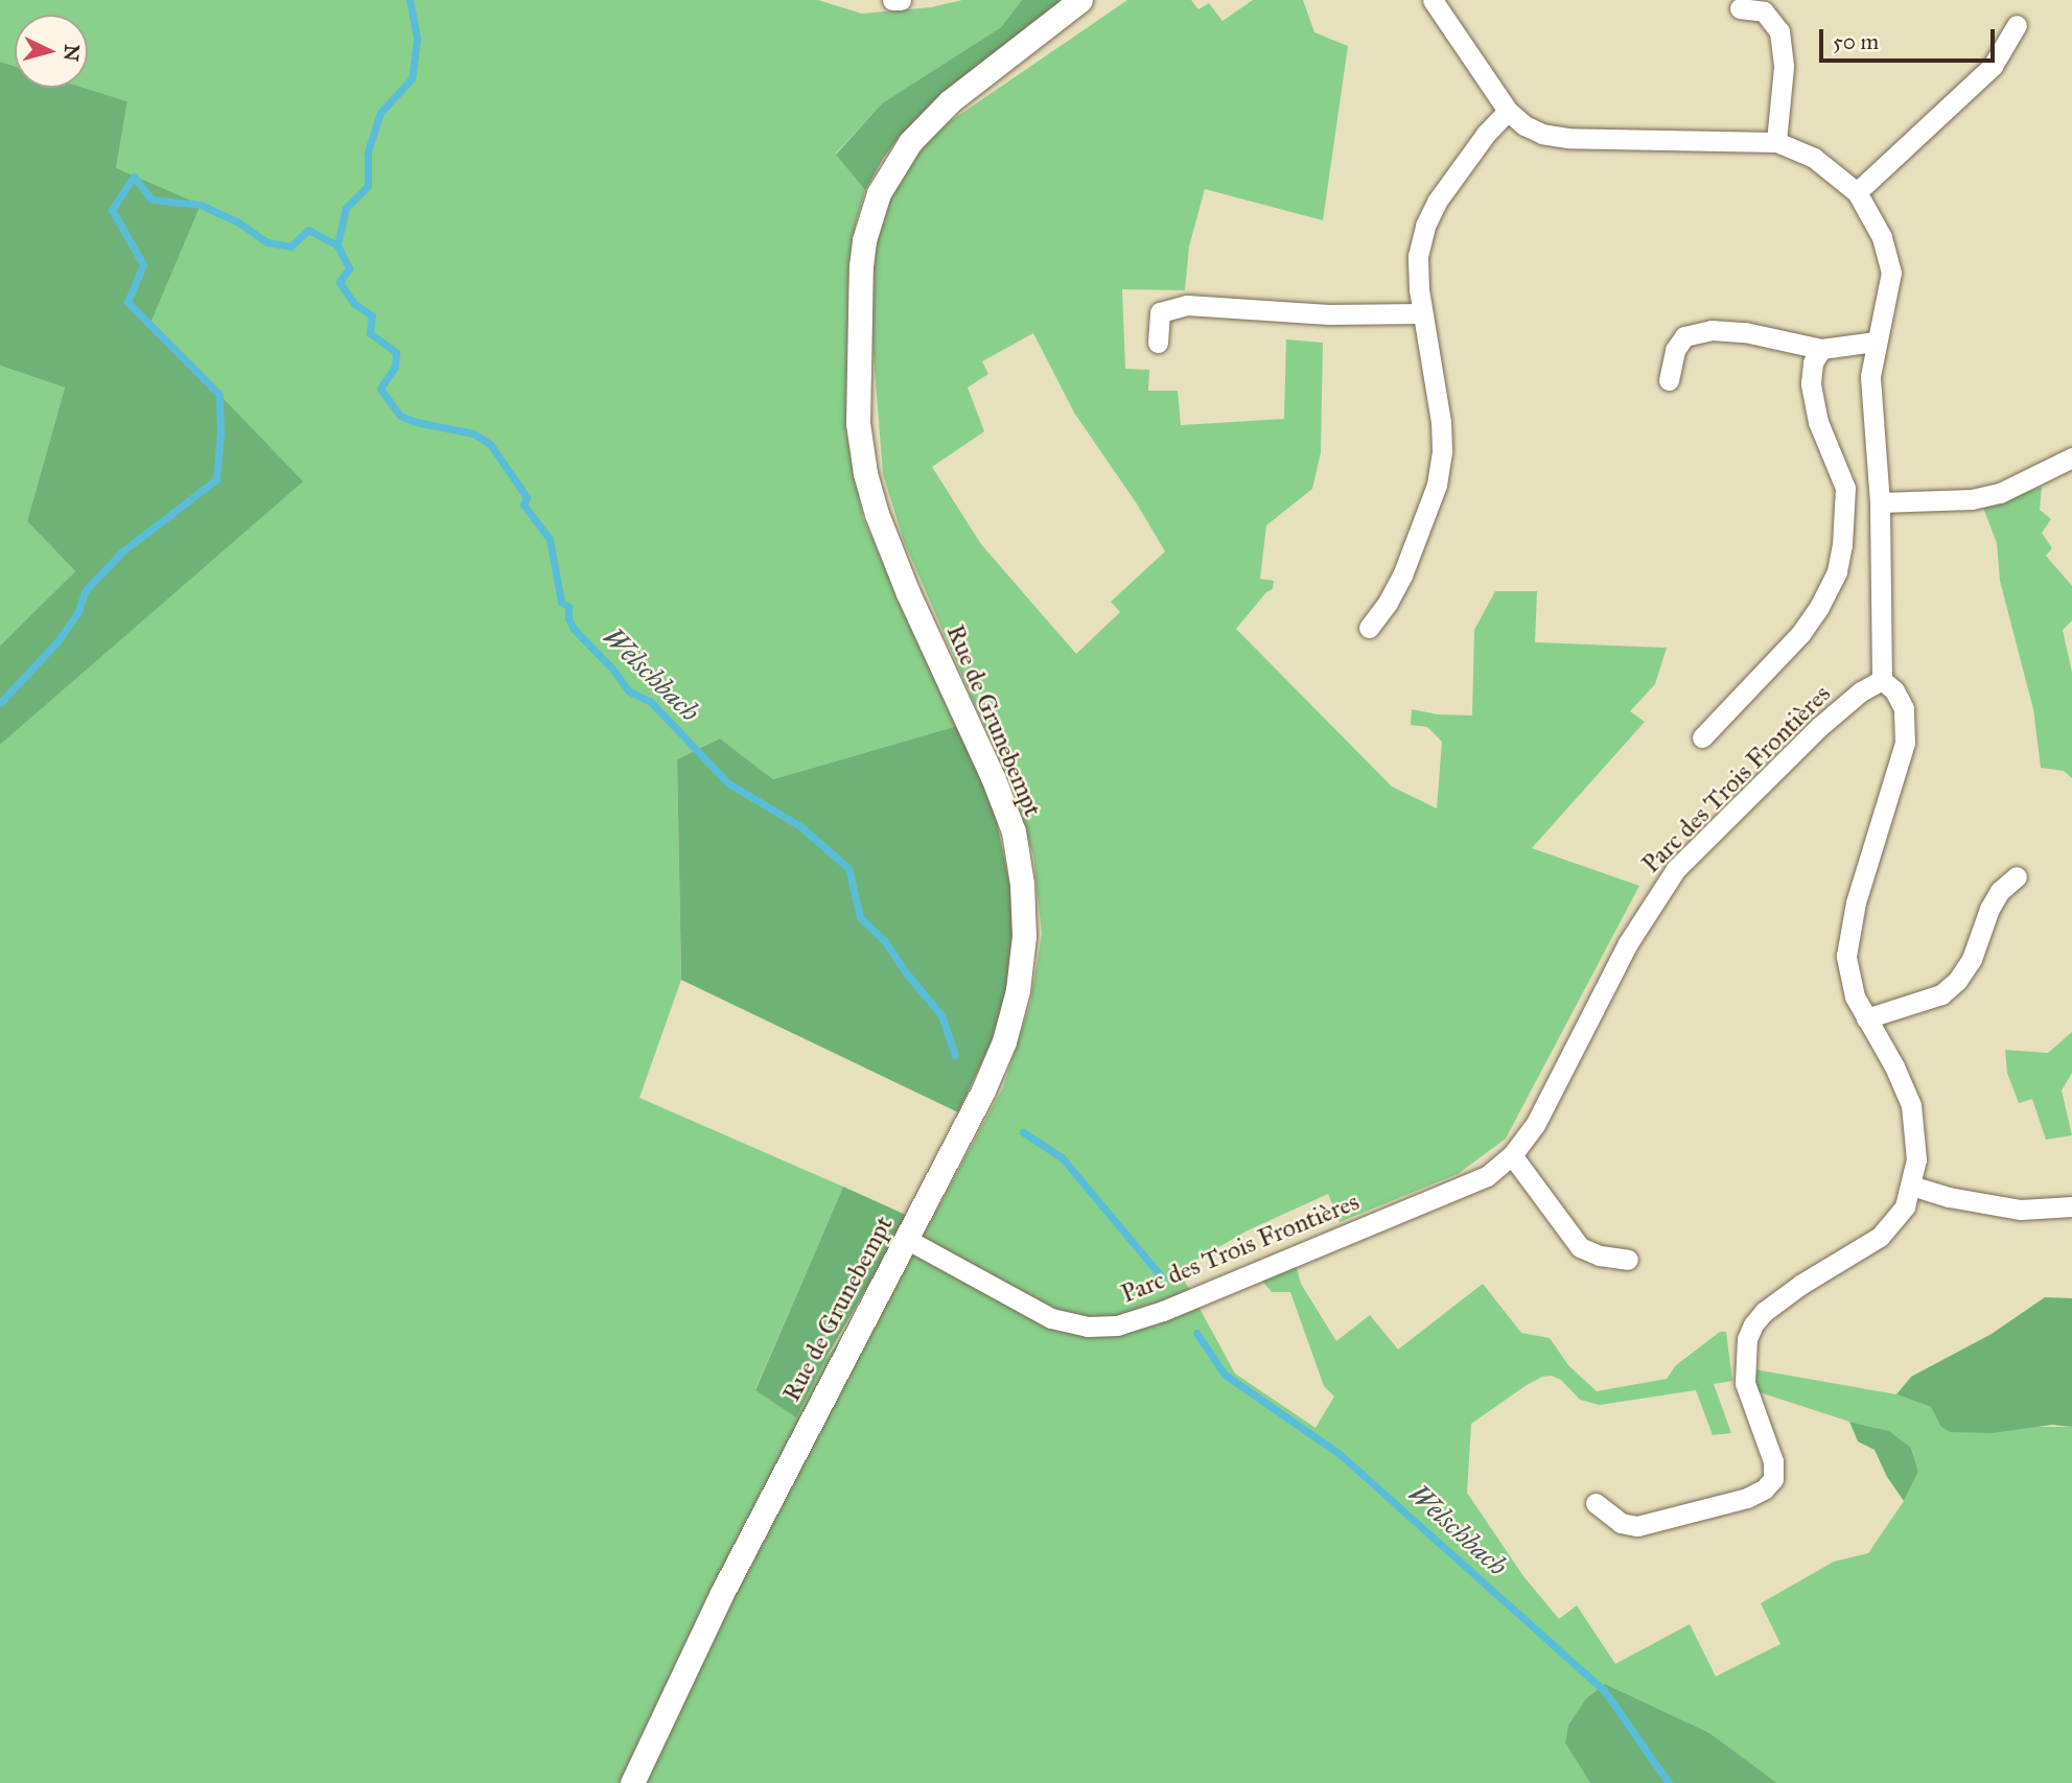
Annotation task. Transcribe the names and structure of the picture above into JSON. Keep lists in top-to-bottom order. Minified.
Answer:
{"streets":{"street":["Rue de Grunebempt","Parc des Trois Frontières"]},"crossings":[["Rue de Grunebempt","Parc des Trois Frontières"]],"water":["Welschbach"],"scale_bar":"50 m","north":"right"}
